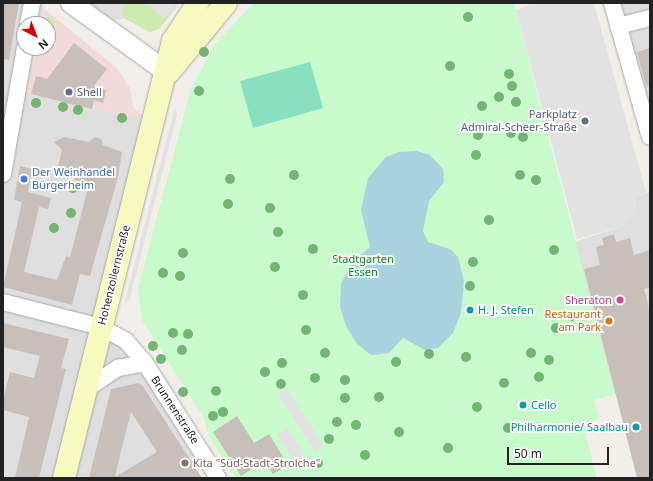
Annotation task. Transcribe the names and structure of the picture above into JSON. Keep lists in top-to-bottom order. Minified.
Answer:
{"streets":{"main road":["Hohenzollernstraße"],"street":["Brunnenstraße"]},"crossings":[["Hohenzollernstraße","Brunnenstraße"]],"parks":["Stadtgarten Essen"],"places":["Shell","Parkplatz Admiral-Scheer-Straße","Der Weinhandel Bürgerheim","Sheraton","H. J. Stefen","Restaurant am Park","Cello","Philharmonie/ Saalbau","Kita \"Süd-Stadt-Strolche\""],"scale_bar":"50 m","north":"bottom right"}
